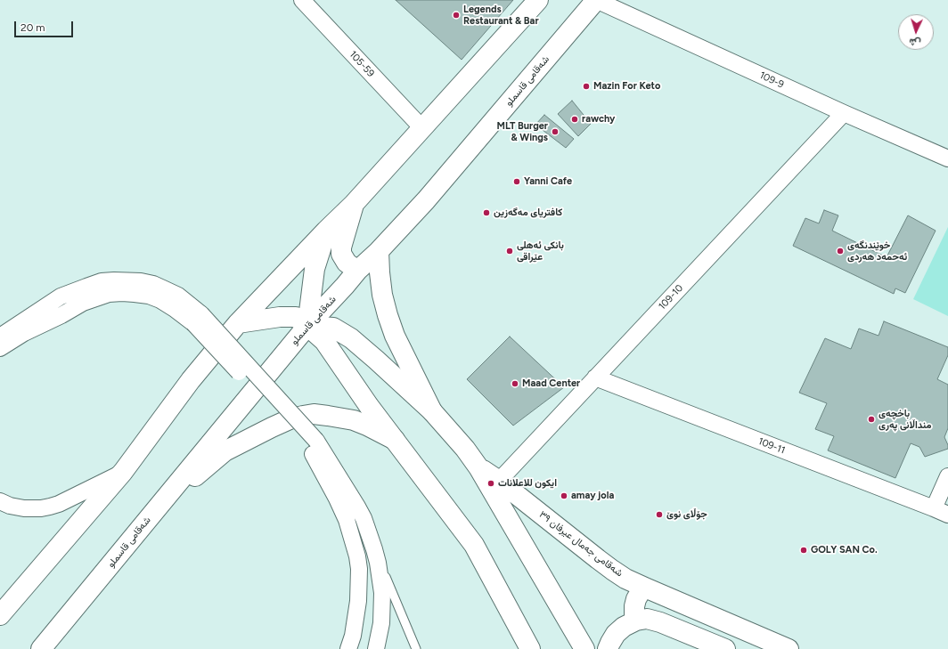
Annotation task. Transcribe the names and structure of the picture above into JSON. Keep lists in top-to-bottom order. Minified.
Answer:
{"streets":{"main road":["شەقامی قاسملو","شەقامی جەمال عیرفان ٣٩"],"street":["105-59","109-9","109-10","109-11"]},"crossings":[["109-9","شەقامی قاسملو"],["109-9","109-10"],["109-10","109-11"],["109-10","شەقامی جەمال عیرفان ٣٩"]],"places":["Legends Restaurant & Bar","Mazin For Keto","rawchy","MLT Burger & Wings","Yanni Cafe","کافتریای مەگەزین","بانکی ئەهلی عێراقی","خوێندنگەی ئەحمەد هەردی","Maad Center","باخچەی منداڵانی پەری","ايكون للاعلانات","amay jola","جۆڵای نوێ","GOLY SAN Co."],"scale_bar":"20 m","north":"bottom"}
